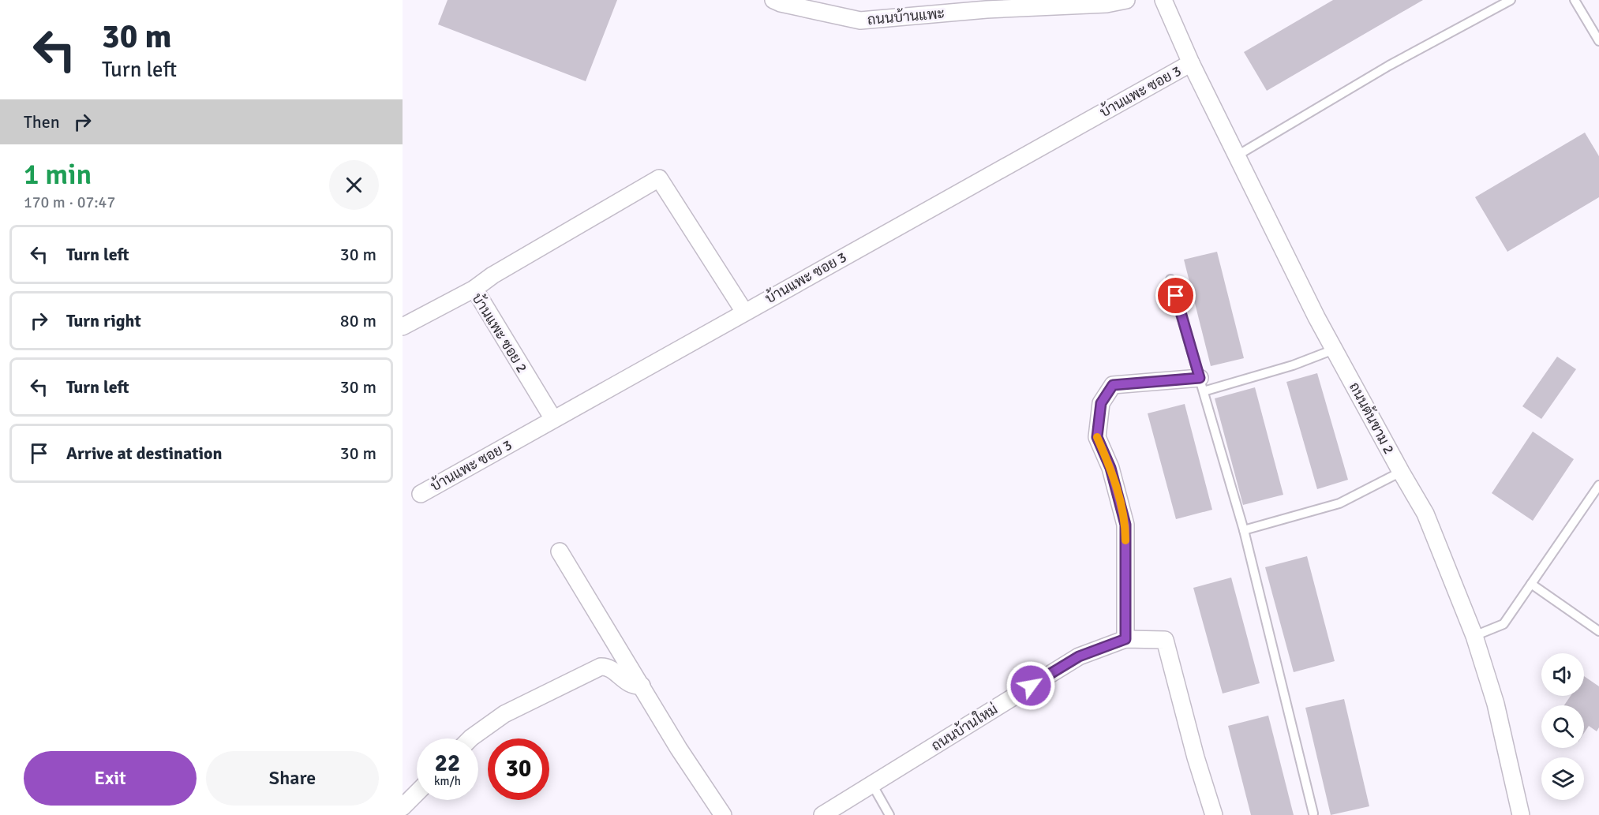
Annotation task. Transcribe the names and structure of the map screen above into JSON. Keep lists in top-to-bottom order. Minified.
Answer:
{"streets":{"street":["ถนนบ้านแพะ","บ้านแพะ ซอย 3","บ้านแพะ ซอย 2","ถนนต้นขาม 2","ถนนบ้านใหม่"]},"crossings":[["บ้านแพะ ซอย 3","บ้านแพะ ซอย 2"],["บ้านแพะ ซอย 3","ถนนต้นขาม 2"]],"page":{"turn":["30 m","Turn left"],"then":"Then","heading":["1 min","170 m · 07:47"],"list":[{"name":"Turn left","value":"30 m"},{"name":"Turn right","value":"80 m"},{"name":"Turn left","value":"30 m"},{"name":"Arrive at destination","value":"30 m"}],"speed":"22 km/h","limit":"30","buttons":["Exit","Share"]}}
